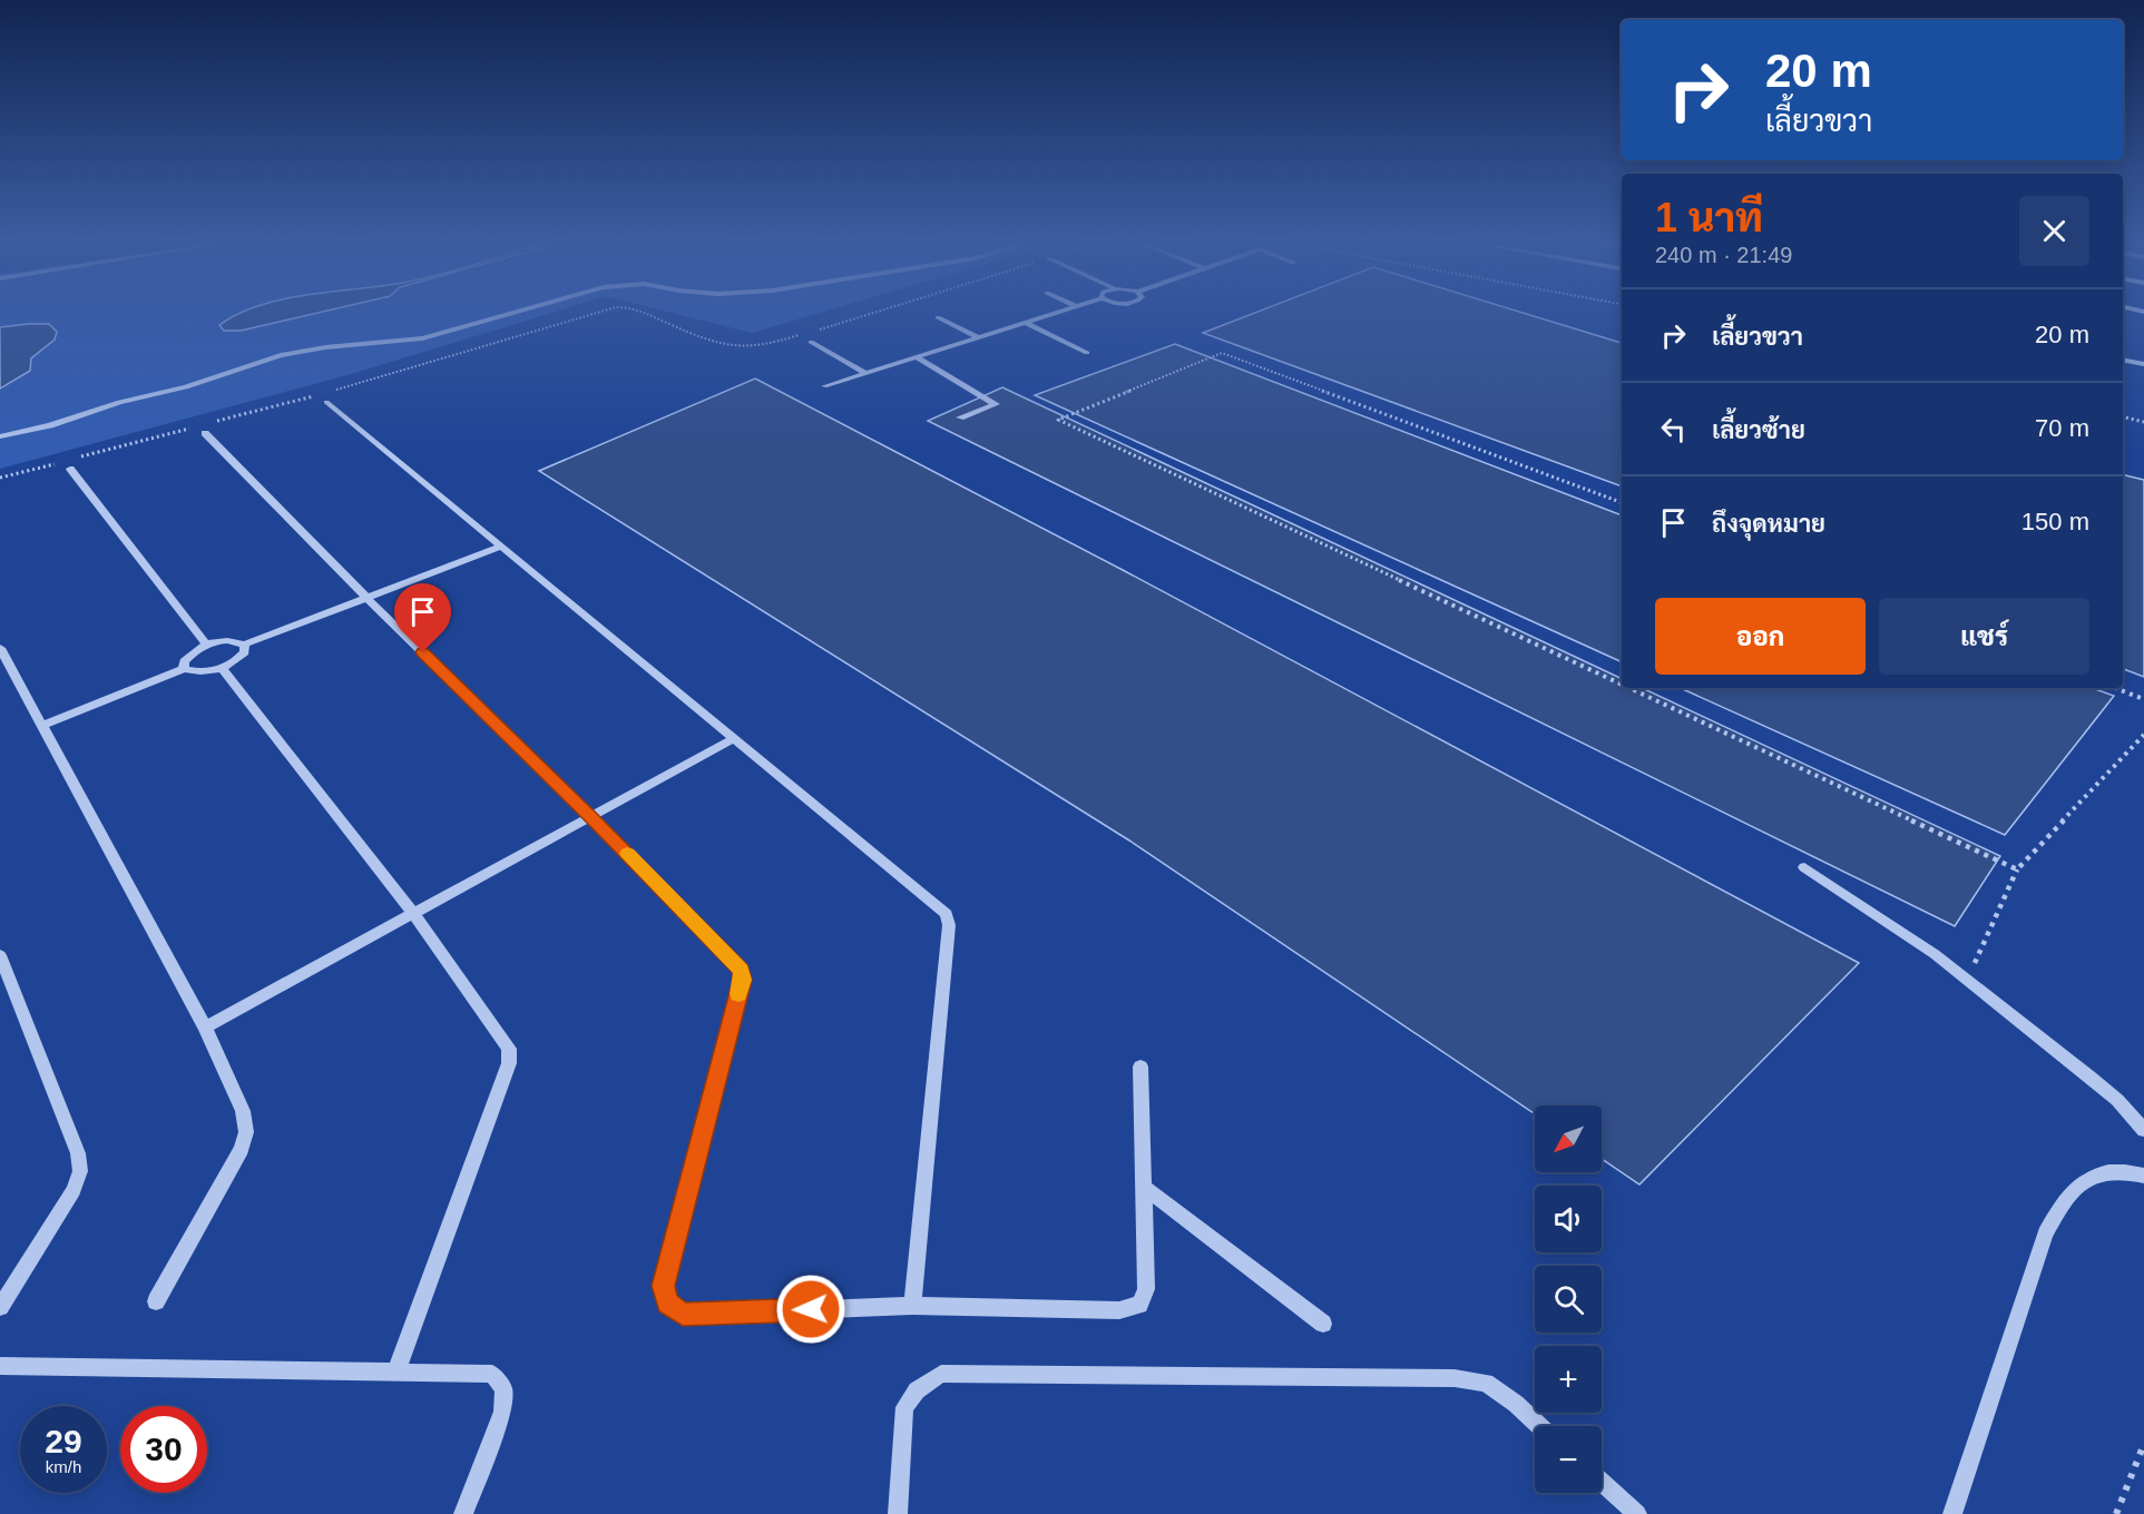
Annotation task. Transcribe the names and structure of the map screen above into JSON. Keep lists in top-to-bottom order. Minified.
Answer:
{"north":"bottom left","page":{"turn":["20 m","เลี้ยวขวา"],"heading":["1 นาที","240 m · 21:49"],"list":[{"name":"เลี้ยวขวา","value":"20 m"},{"name":"เลี้ยวซ้าย","value":"70 m"},{"name":"ถึงจุดหมาย","value":"150 m"}],"buttons":["ออก","แชร์"],"map_buttons":["+","−"],"speed":"29 km/h","limit":"30"}}
